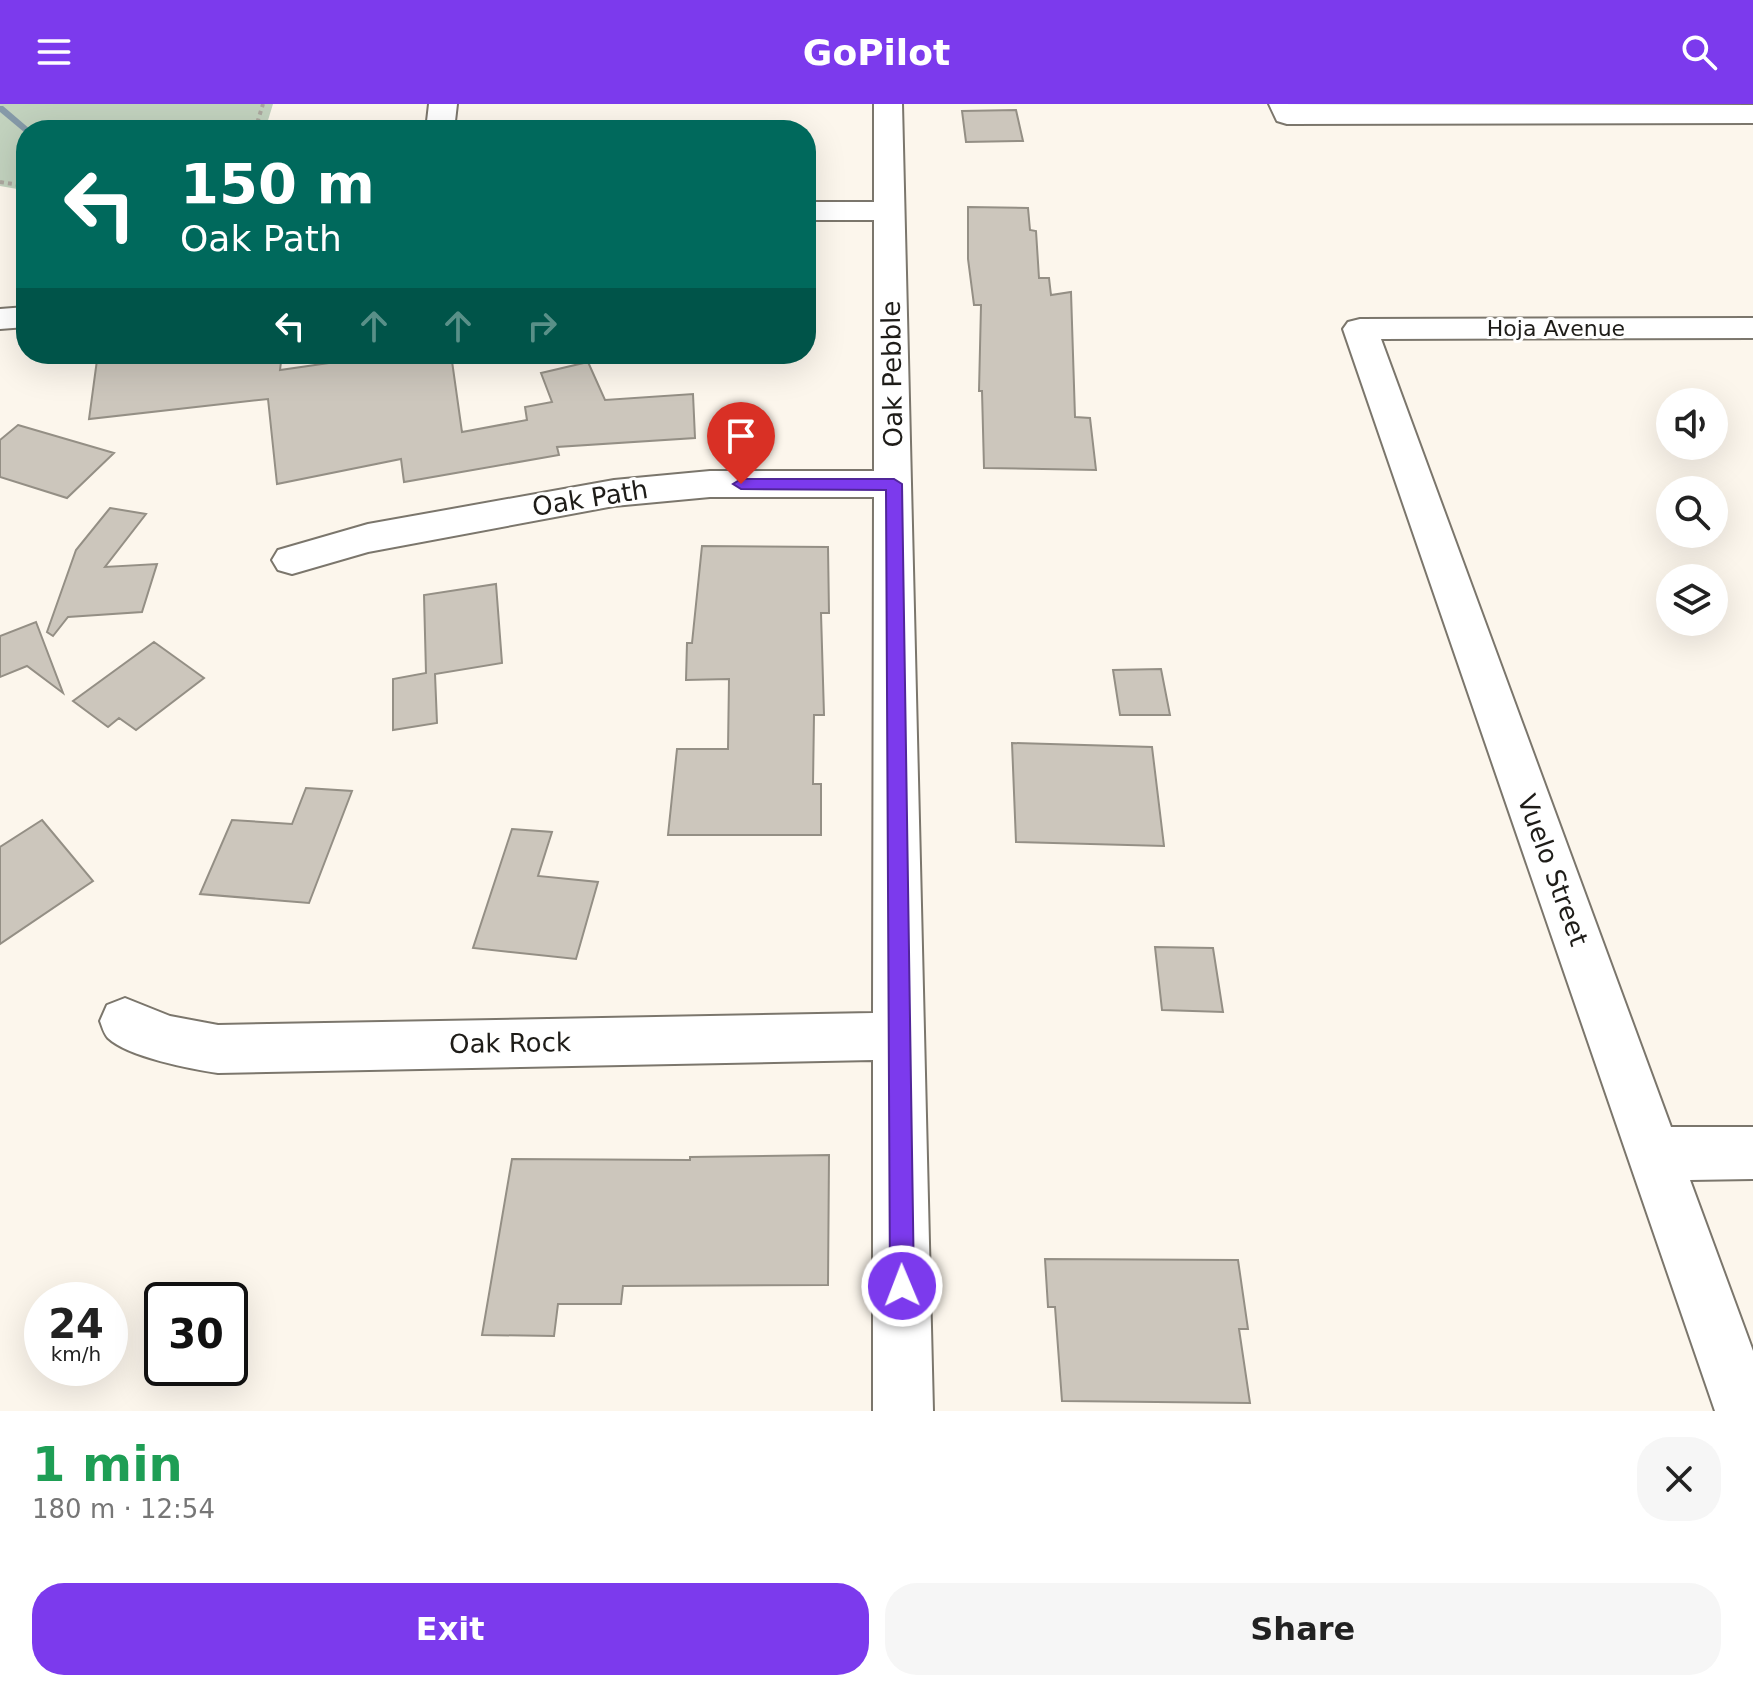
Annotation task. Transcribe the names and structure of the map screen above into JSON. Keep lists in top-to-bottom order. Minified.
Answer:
{"streets":{"street":["Hoja Avenue","Oak Pebble","Oak Path","Vuelo Street","Oak Rock"]},"crossings":[["Hoja Avenue","Vuelo Street"],["Oak Pebble","Oak Path"],["Oak Pebble","Oak Rock"]],"page":{"header":"GoPilot","turn":["150 m","Oak Path"],"speed":"24 km/h","limit":"30","heading":["1 min","180 m · 12:54"],"buttons":["Exit","Share"]}}
